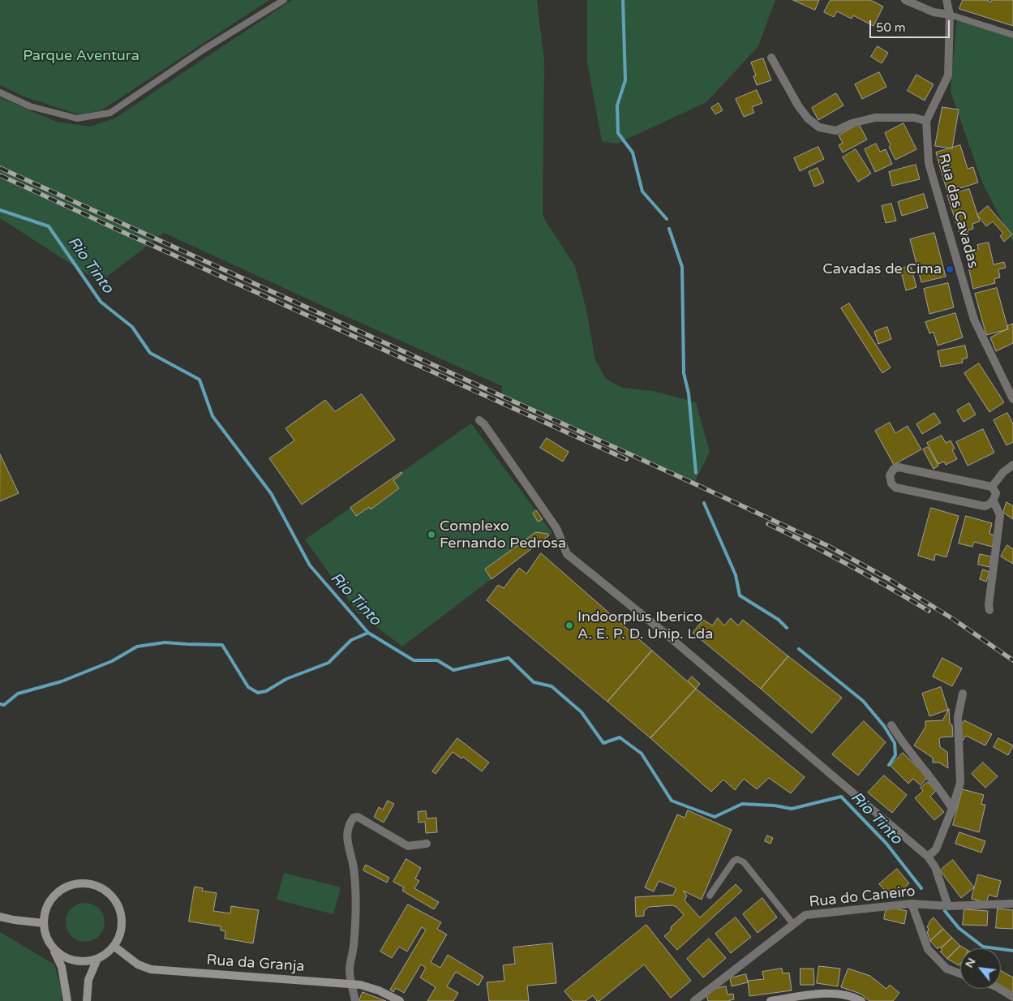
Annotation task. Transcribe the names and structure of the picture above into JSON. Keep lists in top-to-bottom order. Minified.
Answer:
{"streets":{"street":["Rua das Cavadas","Rua do Caneiro","Rua da Granja"]},"water":["Rio Tinto"],"parks":["Parque Aventura"],"places":["Cavadas de Cima","Complexo Fernando Pedrosa","Indoorplus Iberico A. E. P. D. Unip. Lda"],"scale_bar":"50 m","north":"top left"}
